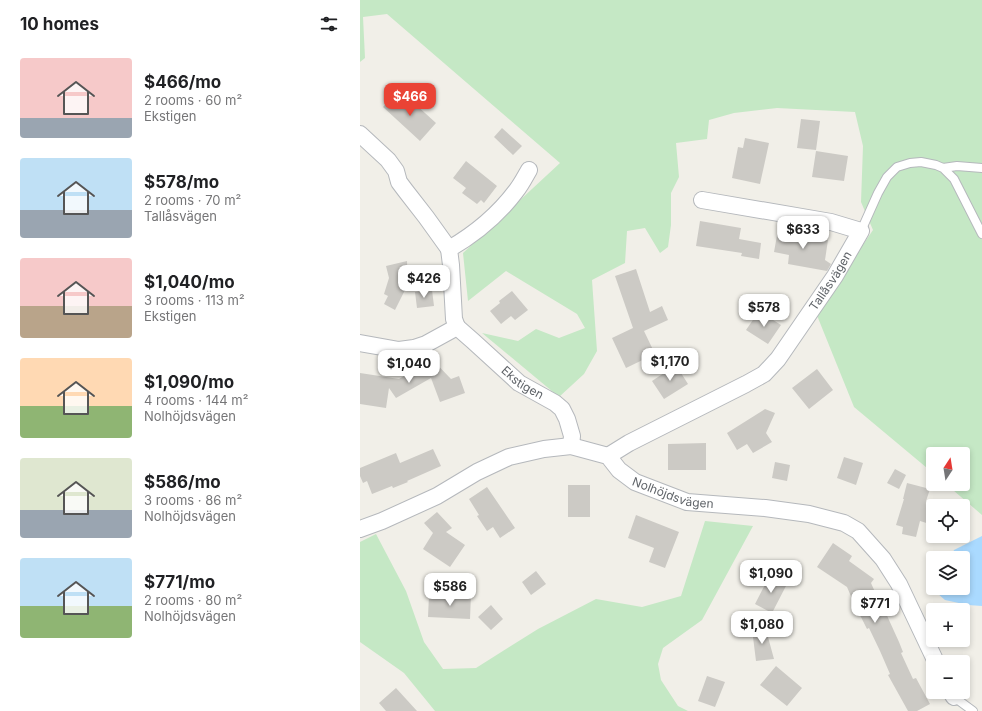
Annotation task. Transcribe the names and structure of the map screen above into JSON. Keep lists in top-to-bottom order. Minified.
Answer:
{"streets":{"street":["Tallåsvägen","Ekstigen","Nolhöjdsvägen"]},"crossings":[["Tallåsvägen","Nolhöjdsvägen"]],"north":"top","page":{"heading":"10 homes","list":[{"name":"$466/mo","note":"2 rooms · 60 m² · Ekstigen"},{"name":"$578/mo","note":"2 rooms · 70 m² · Tallåsvägen"},{"name":"$1,040/mo","note":"3 rooms · 113 m² · Ekstigen"},{"name":"$1,090/mo","note":"4 rooms · 144 m² · Nolhöjdsvägen"},{"name":"$586/mo","note":"3 rooms · 86 m² · Nolhöjdsvägen"},{"name":"$771/mo","note":"2 rooms · 80 m² · Nolhöjdsvägen"}],"price":["$466","$633","$426","$578","$1,170","$1,040","$1,090","$586","$771","$1,080"],"map_buttons":["+","−"]}}
